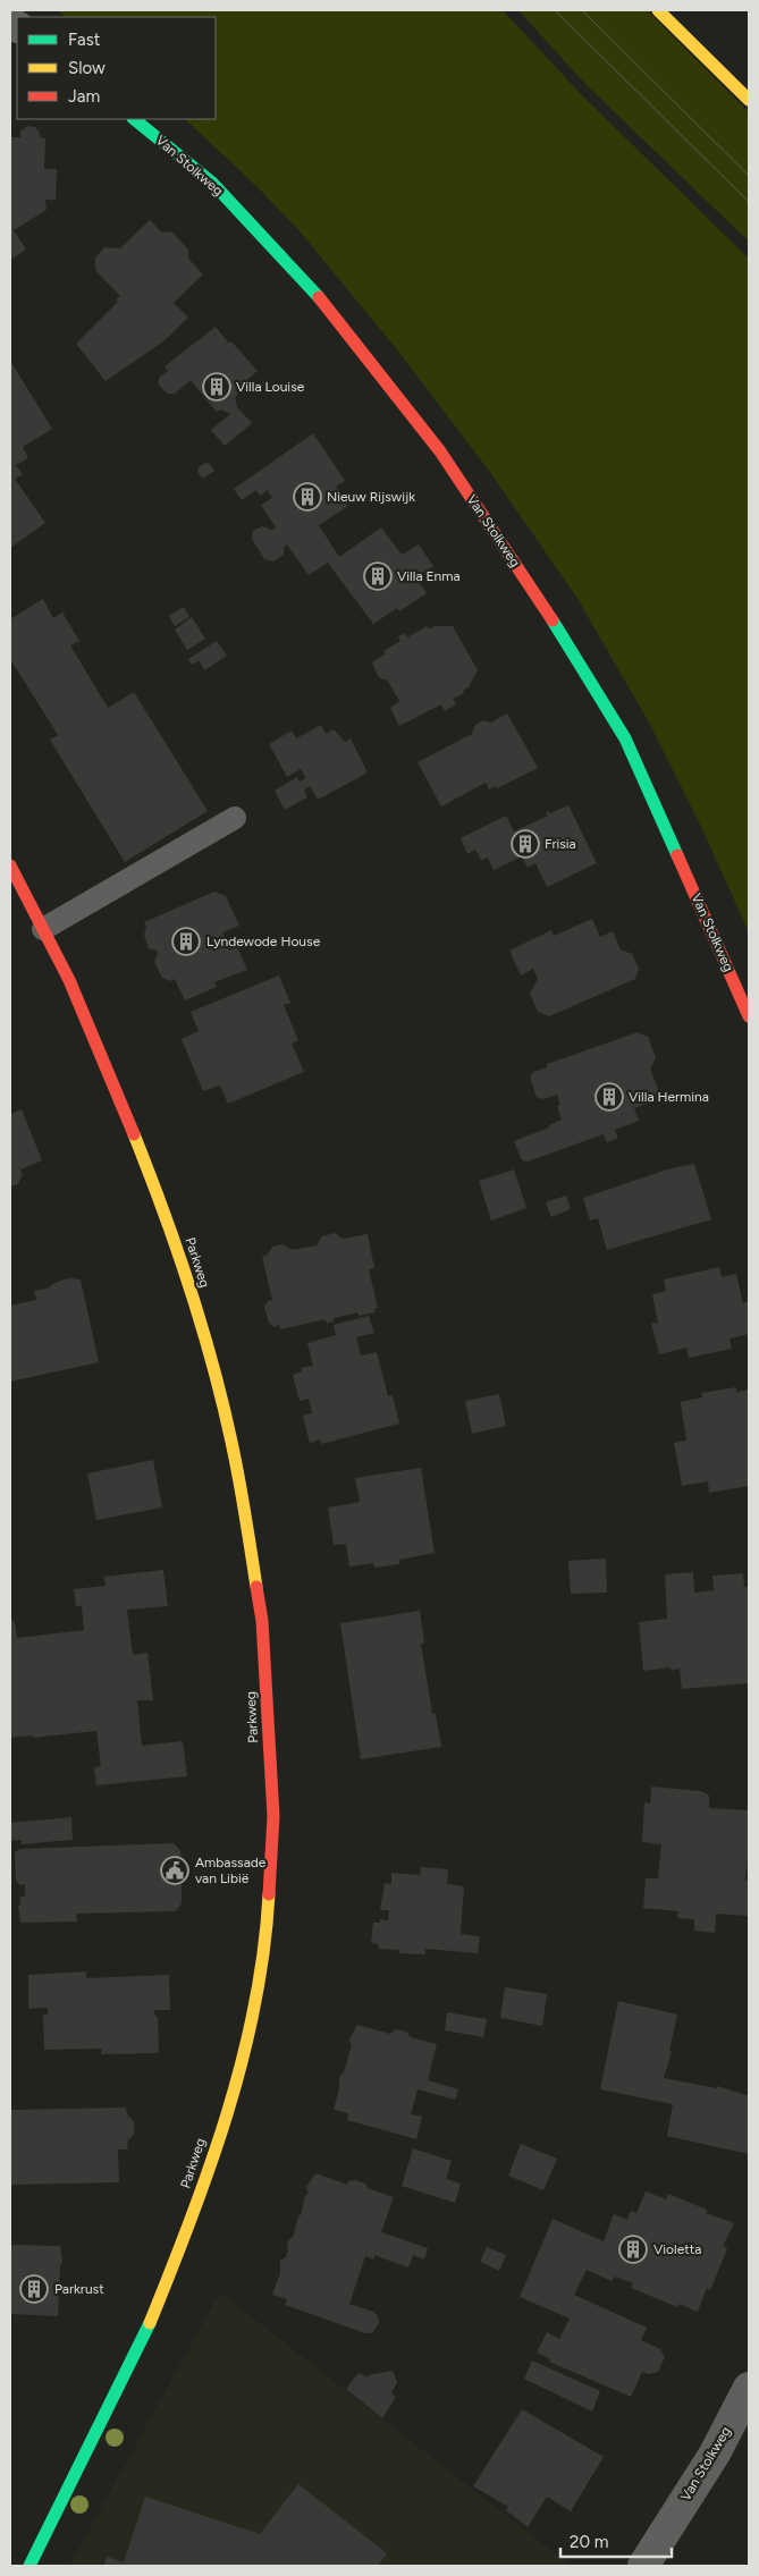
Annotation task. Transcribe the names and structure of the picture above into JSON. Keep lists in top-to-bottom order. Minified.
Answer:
{"streets":{"street":["Van Stolkweg","Parkweg"]},"places":{"building":["Villa Louise","Nieuw Rijswijk","Villa Enma","Frisia","Lyndewode House","Villa Hermina","Violetta","Parkrust"],"public building":["Ambassade van Libië"]},"legend":["Fast","Slow","Jam"],"scale_bar":"20 m"}
